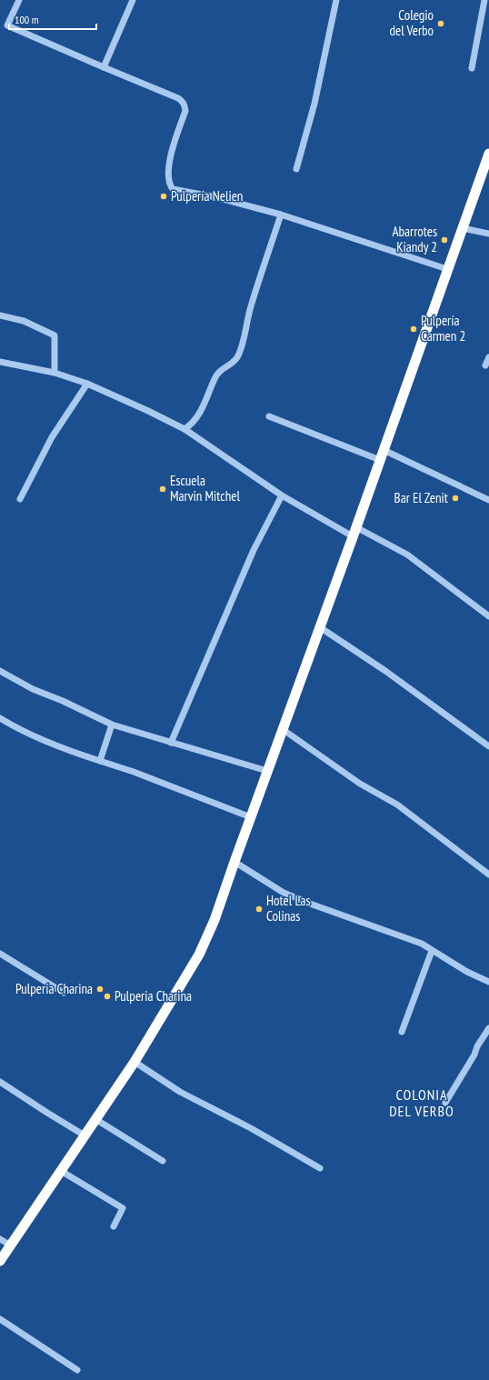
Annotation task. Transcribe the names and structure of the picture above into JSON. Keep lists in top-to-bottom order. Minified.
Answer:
{"districts":["COLONIA DEL VERBO"],"places":["Colegio del Verbo","Pulpería Nelien","Abarrotes Kiandy 2","Pulpería Carmen 2","Escuela Marvin Mitchel","Bar El Zenit","Hotel Las Colinas","Pulpería Charina","Pulperia Charina"],"scale_bar":"100 m"}
